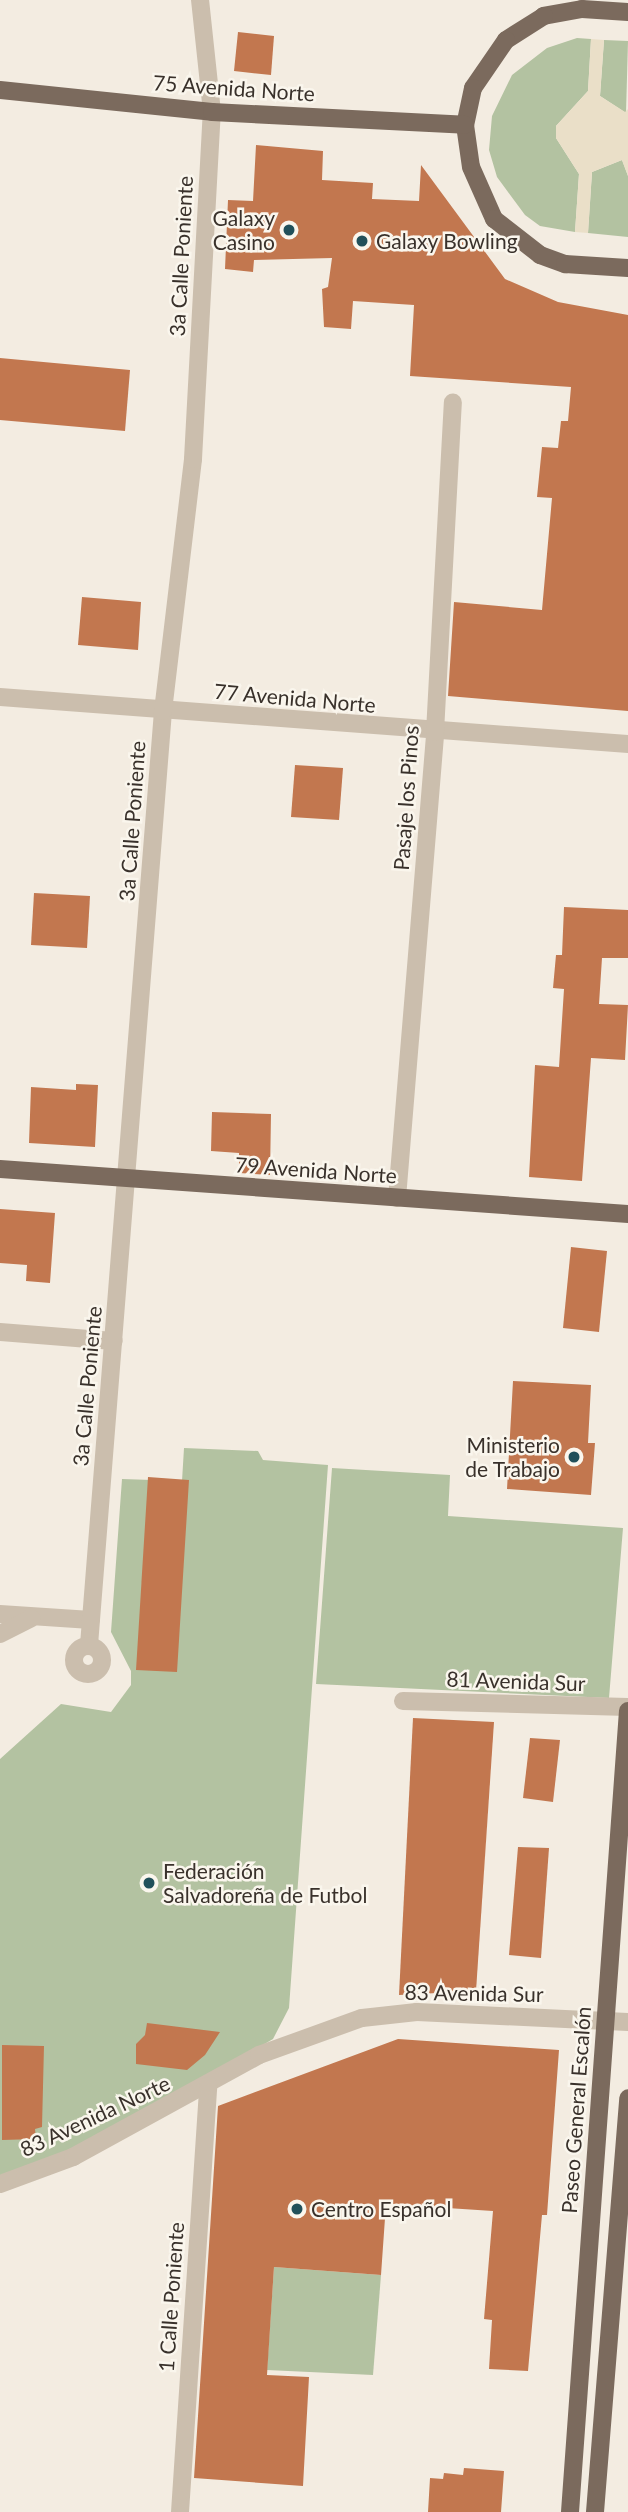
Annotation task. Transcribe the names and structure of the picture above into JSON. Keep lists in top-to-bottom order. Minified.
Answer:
{"streets":{"main road":["75 Avenida Norte","79 Avenida Norte","Paseo General Escalón"],"street":["3a Calle Poniente","77 Avenida Norte","Pasaje los Pinos","81 Avenida Sur","83 Avenida Sur","83 Avenida Norte","1 Calle Poniente"]},"crossings":[["75 Avenida Norte","3a Calle Poniente"],["3a Calle Poniente","77 Avenida Norte"],["3a Calle Poniente","79 Avenida Norte"],["77 Avenida Norte","Pasaje los Pinos"],["Pasaje los Pinos","79 Avenida Norte"],["81 Avenida Sur","Paseo General Escalón"],["83 Avenida Sur","Paseo General Escalón"],["83 Avenida Sur","83 Avenida Norte"],["83 Avenida Sur","1 Calle Poniente"],["83 Avenida Norte","1 Calle Poniente"]],"places":["Galaxy Casino","Galaxy Bowling","Ministerio de Trabajo","Federación Salvadoreña de Futbol","Centro Español"]}
